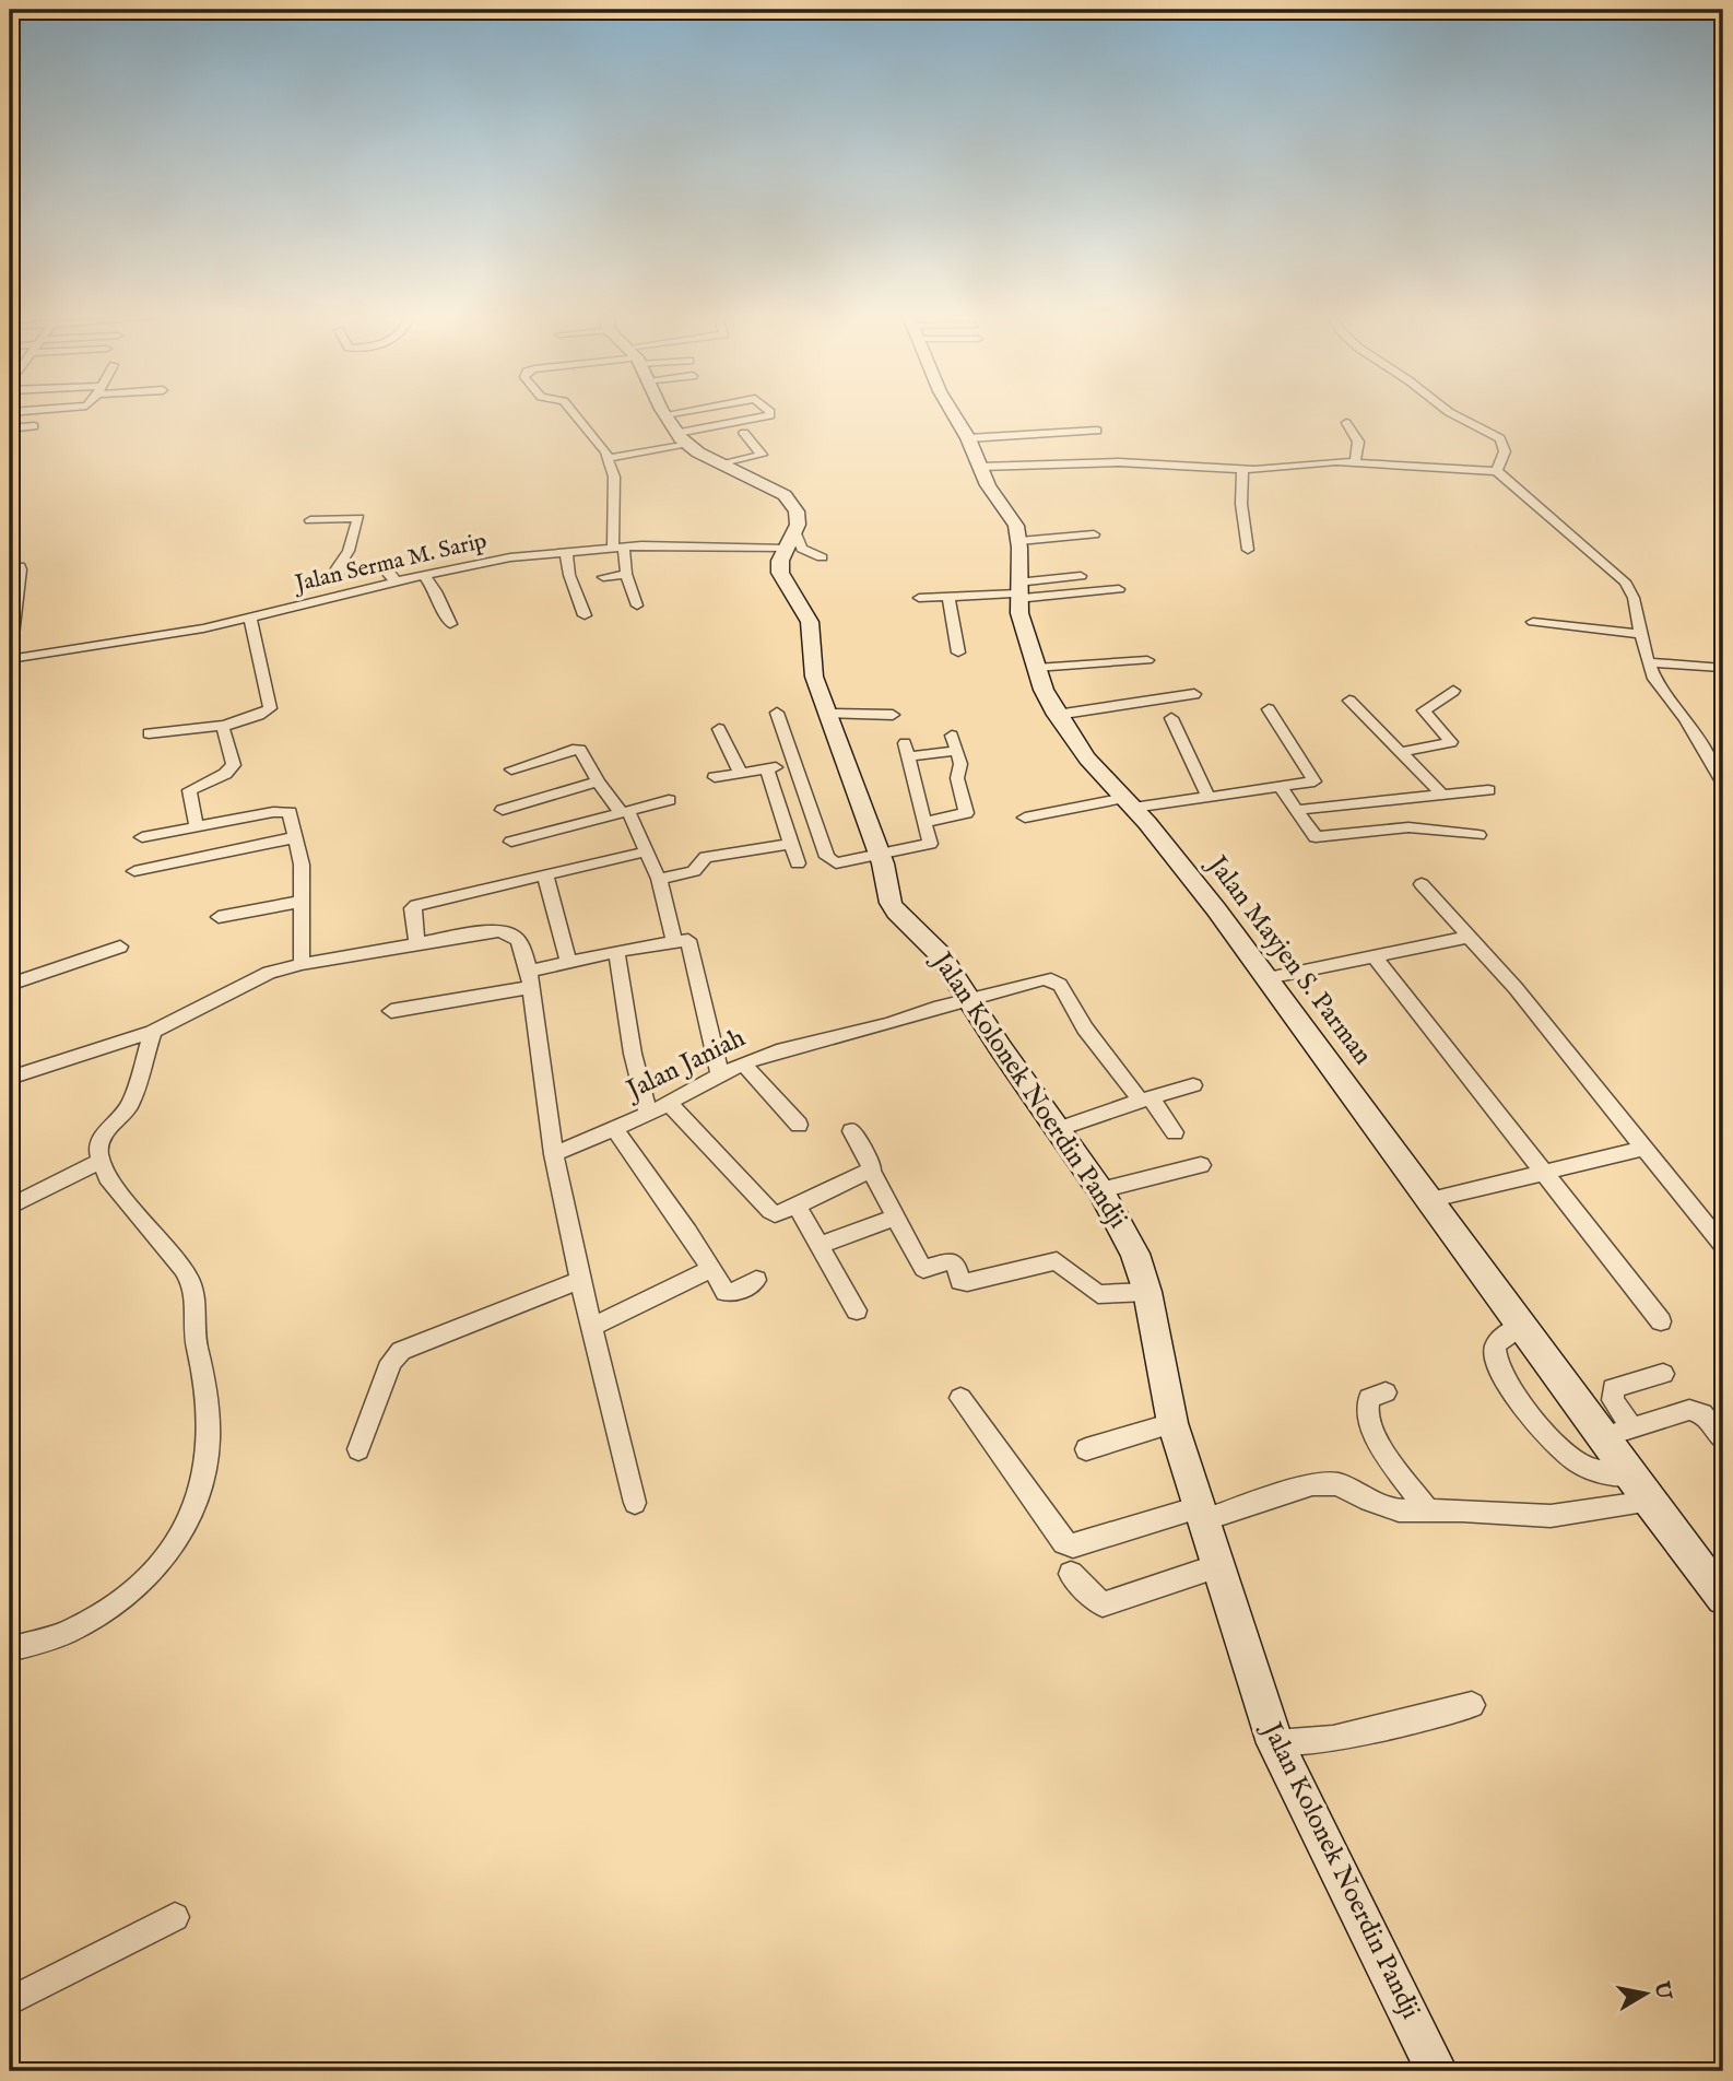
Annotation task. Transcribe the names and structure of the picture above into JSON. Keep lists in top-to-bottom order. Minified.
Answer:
{"streets":{"street":["Jalan Serma M. Sarip","Jalan Mayjen S. Parman","Jalan Janiah","Jalan Kolonek Noerdin Pandji"]},"crossings":[["Jalan Serma M. Sarip","Jalan Kolonek Noerdin Pandji"],["Jalan Janiah","Jalan Kolonek Noerdin Pandji"]],"north":"right"}
